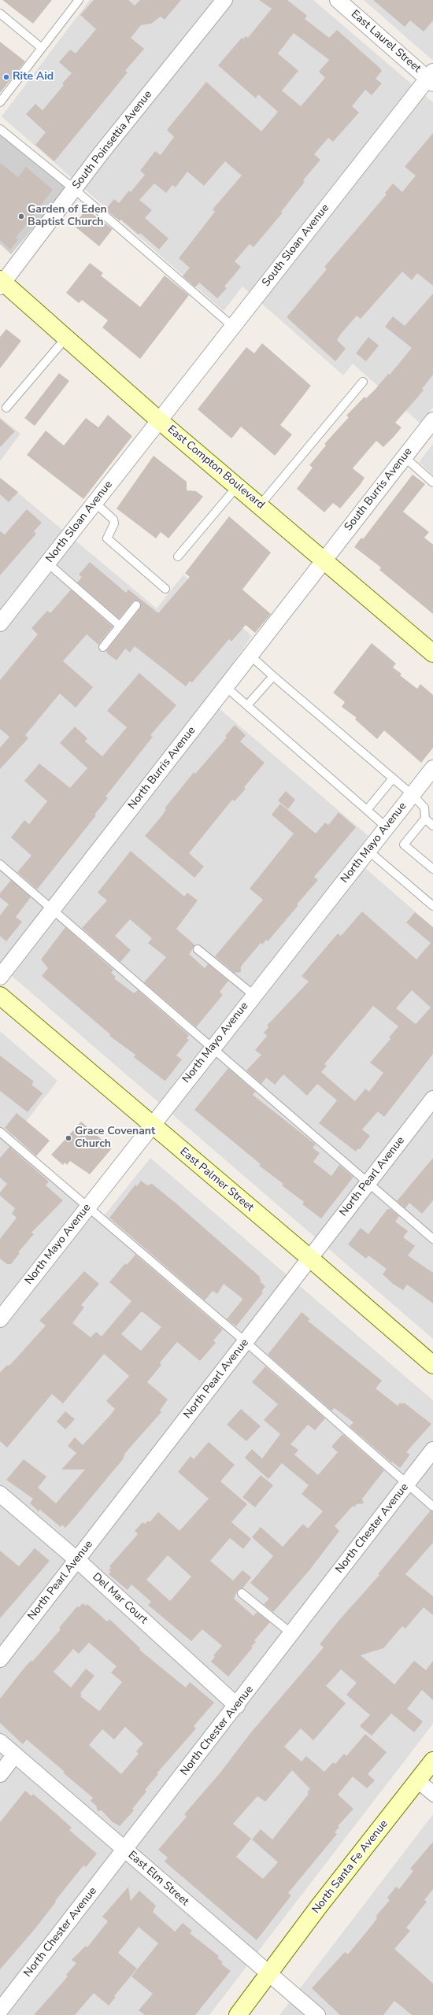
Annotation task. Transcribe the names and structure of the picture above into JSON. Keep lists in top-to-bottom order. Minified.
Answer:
{"streets":{"main road":["East Compton Boulevard","East Palmer Street","North Santa Fe Avenue"],"street":["East Laurel Street","South Poinsettia Avenue","South Sloan Avenue","South Burris Avenue","North Sloan Avenue","North Burris Avenue","North Mayo Avenue","North Pearl Avenue","North Chester Avenue","Del Mar Court","East Elm Street"]},"crossings":[["East Laurel Street","South Sloan Avenue"],["South Poinsettia Avenue","East Compton Boulevard"],["South Sloan Avenue","East Compton Boulevard"],["South Sloan Avenue","North Sloan Avenue"],["East Compton Boulevard","South Burris Avenue"],["East Compton Boulevard","North Sloan Avenue"],["East Compton Boulevard","North Burris Avenue"],["South Burris Avenue","North Burris Avenue"],["North Mayo Avenue","East Palmer Street"],["North Pearl Avenue","East Palmer Street"],["North Pearl Avenue","Del Mar Court"],["North Chester Avenue","Del Mar Court"],["North Chester Avenue","East Elm Street"],["North Santa Fe Avenue","East Elm Street"]],"places":["Rite Aid","Garden of Eden Baptist Church","Grace Covenant Church"]}
